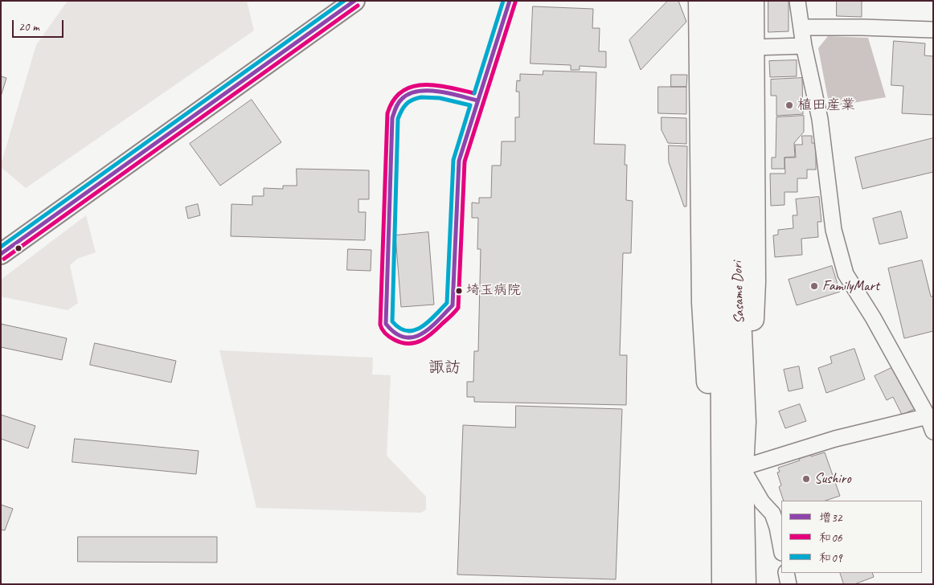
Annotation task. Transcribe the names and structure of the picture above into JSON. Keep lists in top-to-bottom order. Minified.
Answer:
{"streets":{"main road":["Sasame Dori"]},"districts":["諏訪"],"places":["植田産業","FamilyMart","埼玉病院","Sushiro"],"lines":["transit line 増32","transit line 和09","transit line 和06"],"legend":["増32","和06","和09"],"scale_bar":"20 m"}
